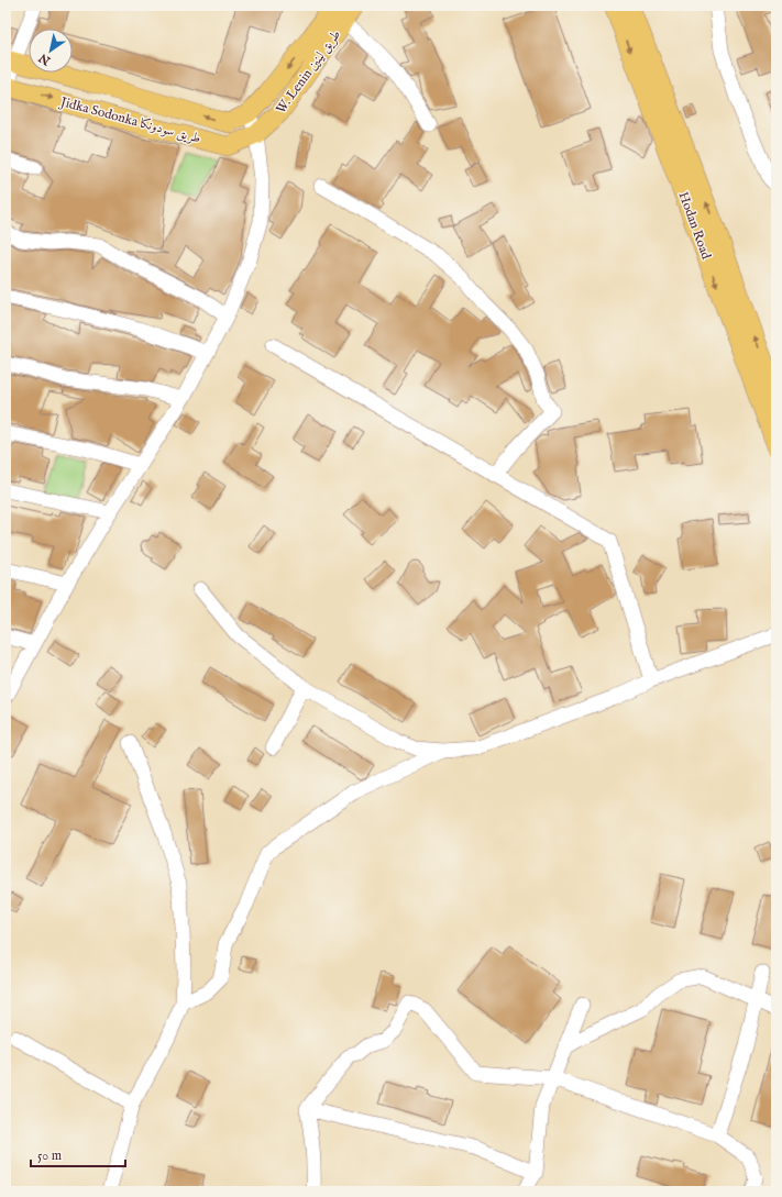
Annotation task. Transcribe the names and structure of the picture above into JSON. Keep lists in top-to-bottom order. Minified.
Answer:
{"streets":{"main road":["W. Lenin طريق لينين","Jidka Sodonka طريق سودونكا","Hodan Road"]},"crossings":[["W. Lenin طريق لينين","Jidka Sodonka طريق سودونكا"]],"scale_bar":"50 m","north":"bottom left"}
